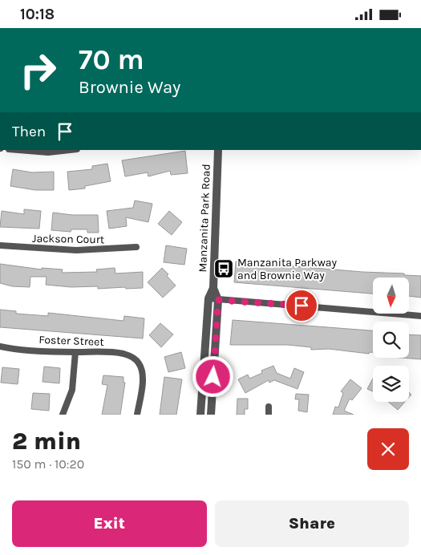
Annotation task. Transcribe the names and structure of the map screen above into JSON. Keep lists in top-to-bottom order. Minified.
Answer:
{"streets":{"street":["Manzanita Park Road","Jackson Court","Foster Street"]},"places":{"bus stop":["Manzanita Parkway and Brownie Way"]},"north":"bottom","page":{"status":"10:18","turn":["70 m","Brownie Way"],"then":"Then","heading":["2 min","150 m · 10:20"],"buttons":["Exit","Share"]}}
